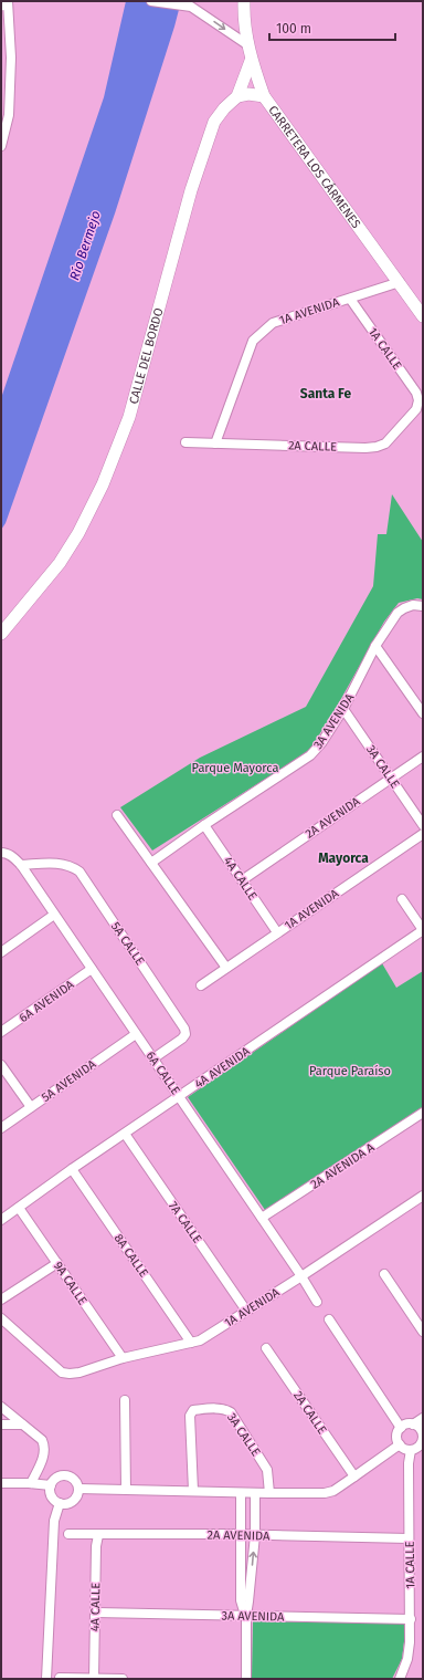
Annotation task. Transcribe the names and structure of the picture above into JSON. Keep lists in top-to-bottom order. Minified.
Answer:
{"streets":{"street":["CARRETERA LOS CÁRMENES","1A AVENIDA","1A CALLE","CALLE DEL BORDO","2A CALLE","3A AVENIDA","3A CALLE","2A AVENIDA","4A CALLE","5A CALLE","6A AVENIDA","4A AVENIDA","6A CALLE","5A AVENIDA","2A AVENIDA A","7A CALLE","8A CALLE","9A CALLE"]},"crossings":[["CARRETERA LOS CÁRMENES","1A AVENIDA"],["CARRETERA LOS CÁRMENES","CALLE DEL BORDO"],["1A AVENIDA","1A CALLE"],["1A AVENIDA","2A CALLE"],["1A AVENIDA","4A CALLE"],["1A AVENIDA","6A CALLE"],["1A AVENIDA","7A CALLE"],["1A AVENIDA","8A CALLE"],["1A AVENIDA","9A CALLE"],["1A CALLE","2A CALLE"],["1A CALLE","3A AVENIDA"],["1A CALLE","2A AVENIDA"],["3A AVENIDA","3A CALLE"],["3A AVENIDA","4A CALLE"],["3A CALLE","2A AVENIDA"],["2A AVENIDA","4A CALLE"],["5A CALLE","6A CALLE"],["6A AVENIDA","6A CALLE"],["4A AVENIDA","6A CALLE"],["4A AVENIDA","7A CALLE"],["4A AVENIDA","8A CALLE"],["4A AVENIDA","9A CALLE"],["6A CALLE","5A AVENIDA"],["6A CALLE","2A AVENIDA A"]],"districts":["Santa Fe","Mayorca"],"water":["Río Bermejo"],"parks":["Parque Mayorca","Parque Paraíso"],"scale_bar":"100 m"}
